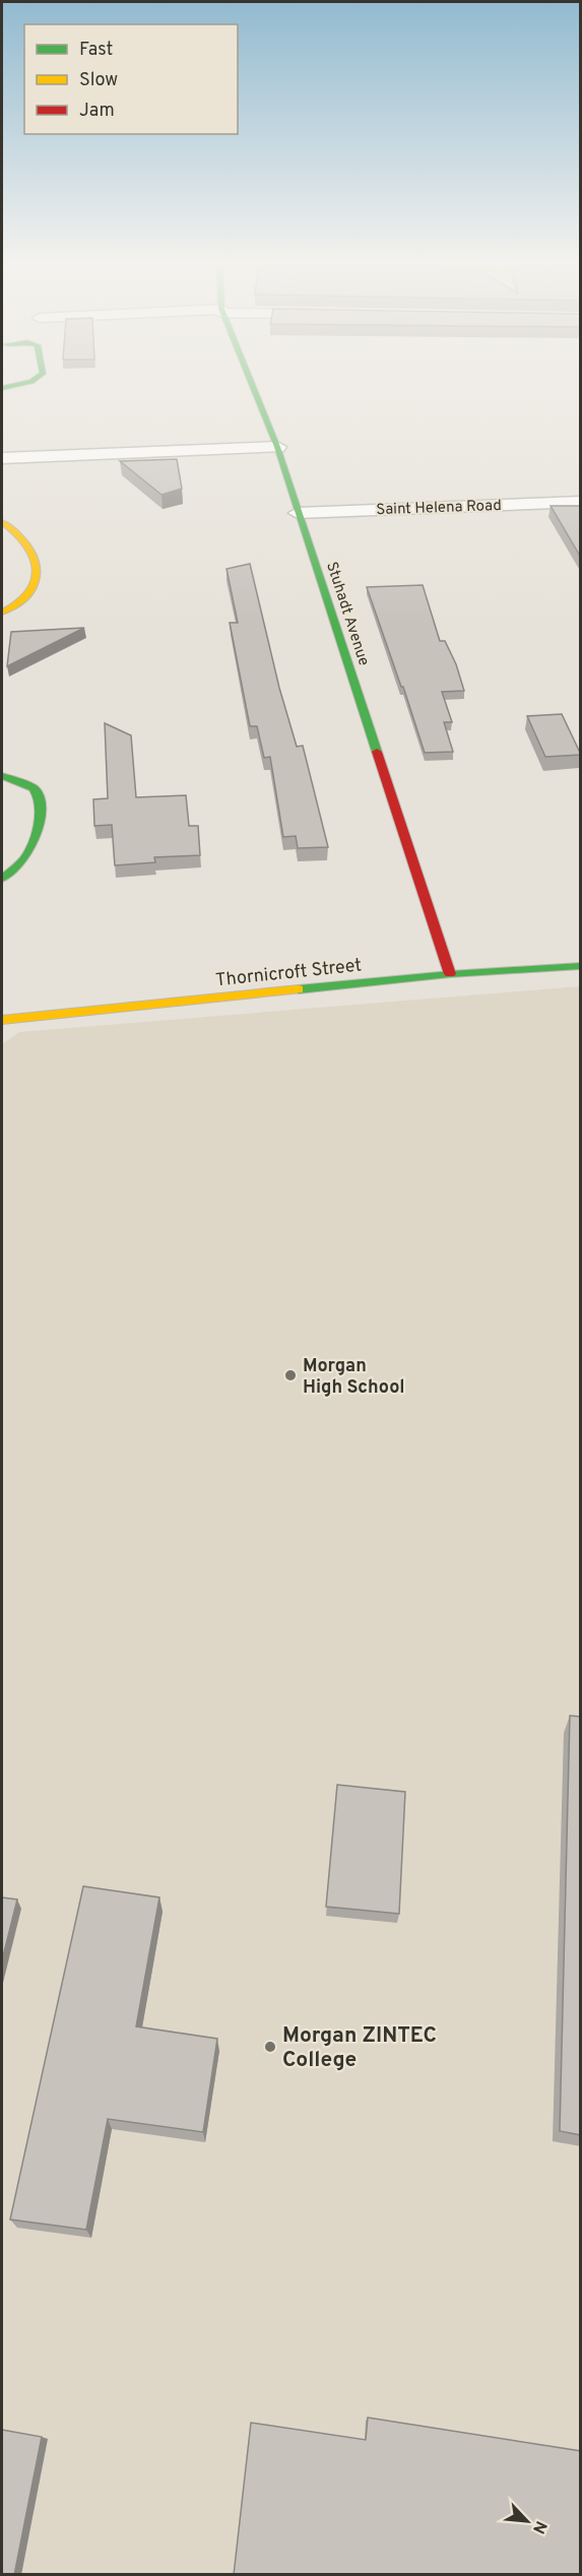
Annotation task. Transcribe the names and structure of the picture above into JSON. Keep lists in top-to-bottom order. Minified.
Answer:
{"streets":{"street":["Saint Helena Road","Stuhadt Avenue","Thornicroft Street"]},"crossings":[["Saint Helena Road","Stuhadt Avenue"],["Stuhadt Avenue","Thornicroft Street"]],"places":["Morgan High School","Morgan ZINTEC College"],"legend":["Fast","Slow","Jam"],"north":"bottom right"}
